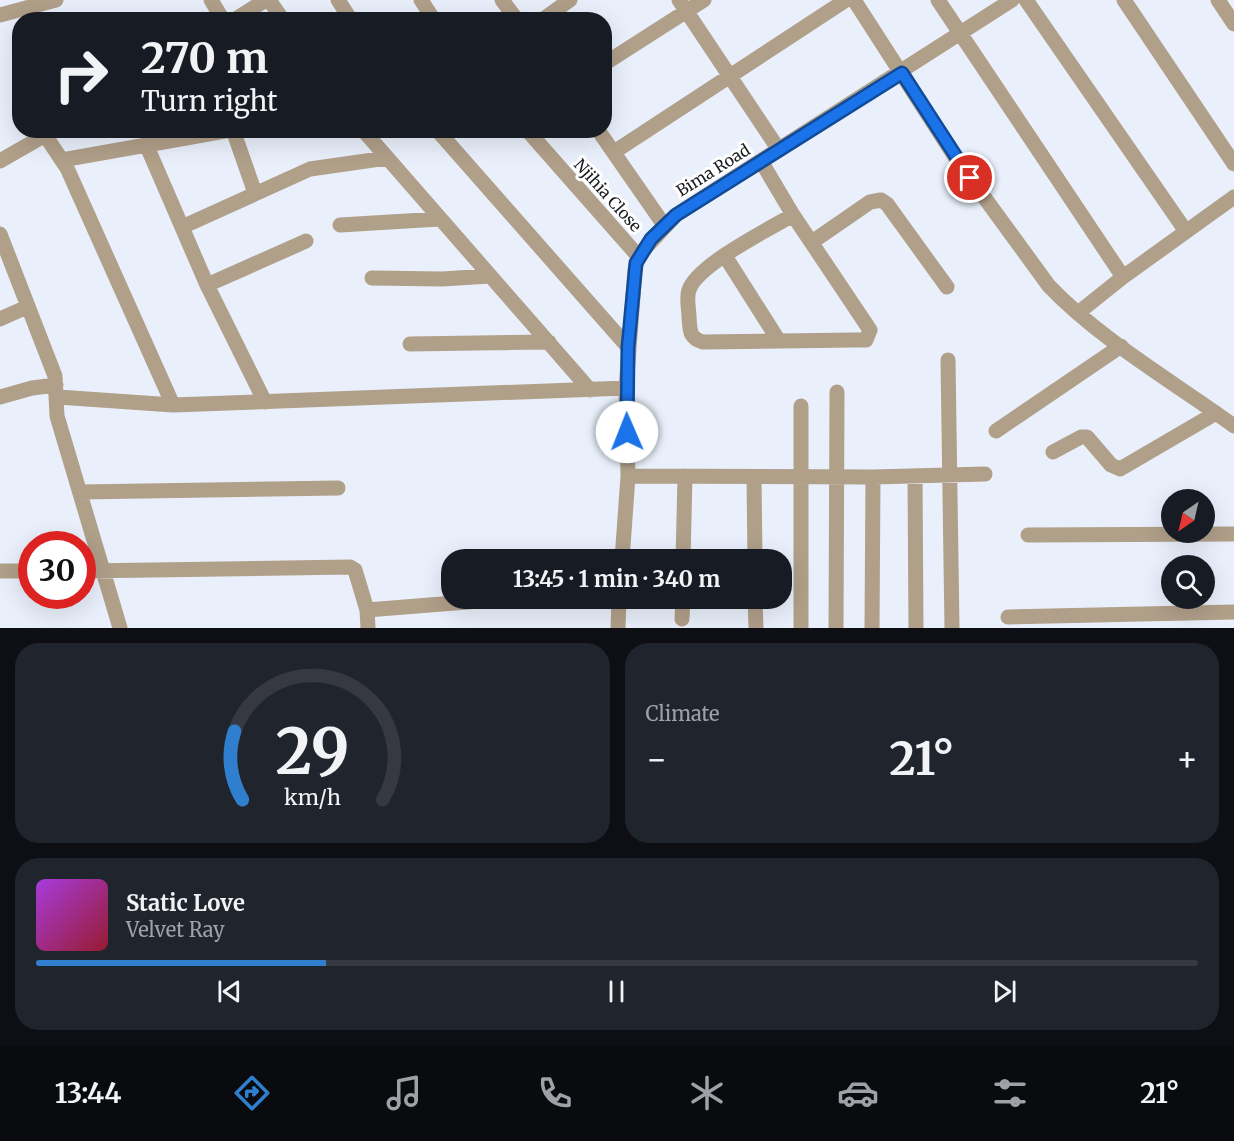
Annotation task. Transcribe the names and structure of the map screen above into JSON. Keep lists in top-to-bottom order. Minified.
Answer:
{"streets":{"street":["Bima Road","Njihia Close"]},"crossings":[["Bima Road","Njihia Close"]],"north":"bottom left","page":{"turn":["270 m","Turn right"],"limit":"30","trip":"13:45 · 1 min · 340 m","tile":"Climate","heat":["−","21°","+"],"song":["Static Love","Velvet Ray"],"tabs":["13:44","21°"],"gauge":["29","km/h"]}}
